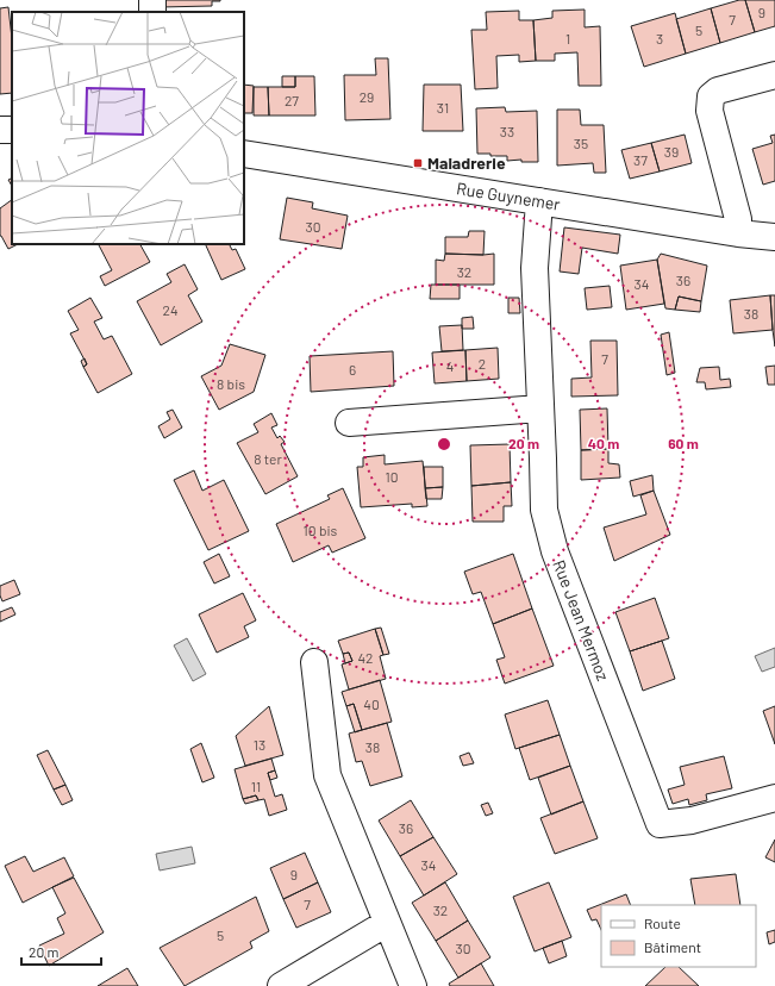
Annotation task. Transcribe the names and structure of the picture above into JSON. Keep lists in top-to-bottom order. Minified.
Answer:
{"streets":{"street":["Rue Guynemer","Rue Jean Mermoz"]},"crossings":[["Rue Guynemer","Rue Jean Mermoz"]],"places":{"transit":["Maladrerie"]},"house_numbers":["9","7","5","1","3","29","27","31","33","35","39","37","30","32","36","34","24","38","7","2","4","6","8 bis","8 ter","10","10 bis","42","40","13","38","11","36","34","9","7","32","5","30"],"legend":["Route","Bâtiment"],"scale_bar":"20 m","rings":["20 m","40 m","60 m"]}
